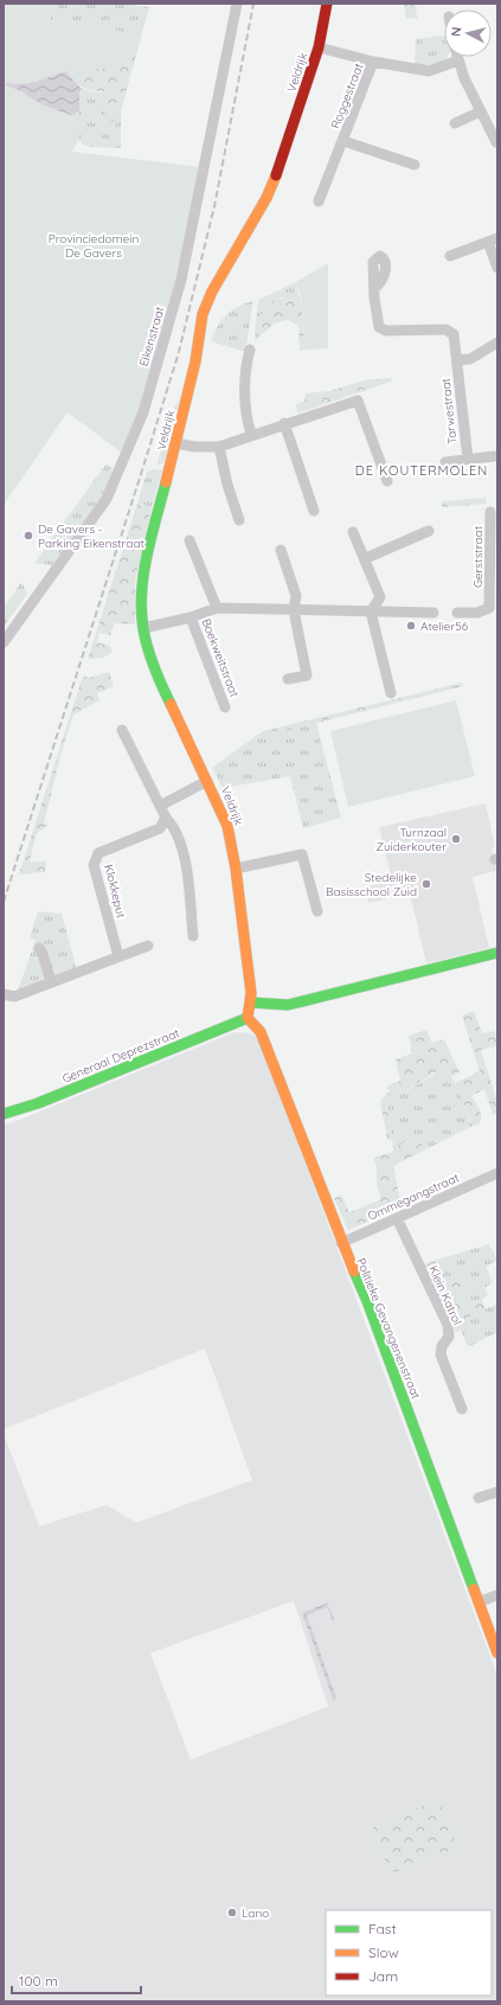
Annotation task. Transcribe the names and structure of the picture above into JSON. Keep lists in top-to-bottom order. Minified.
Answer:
{"streets":{"street":["Veldrijk","Roggestraat","Eikenstraat","Tarwestraat","Gerststraat","Boekweitstraat","Klokkeput","Generaal Deprezstraat","Ommegangstraat","Klein Katrol","Politieke Gevangenenstraat"]},"crossings":[["Veldrijk","Roggestraat"],["Veldrijk","Boekweitstraat"],["Veldrijk","Generaal Deprezstraat"],["Veldrijk","Politieke Gevangenenstraat"],["Generaal Deprezstraat","Politieke Gevangenenstraat"],["Ommegangstraat","Klein Katrol"],["Ommegangstraat","Politieke Gevangenenstraat"]],"districts":["DE KOUTERMOLEN"],"parks":["Provinciedomein De Gavers"],"places":["De Gavers - Parking Eikenstraat","Atelier56","Turnzaal Zuiderkouter","Stedelijke Basisschool Zuid","Lano"],"legend":["Fast","Slow","Jam"],"scale_bar":"100 m","north":"left"}
